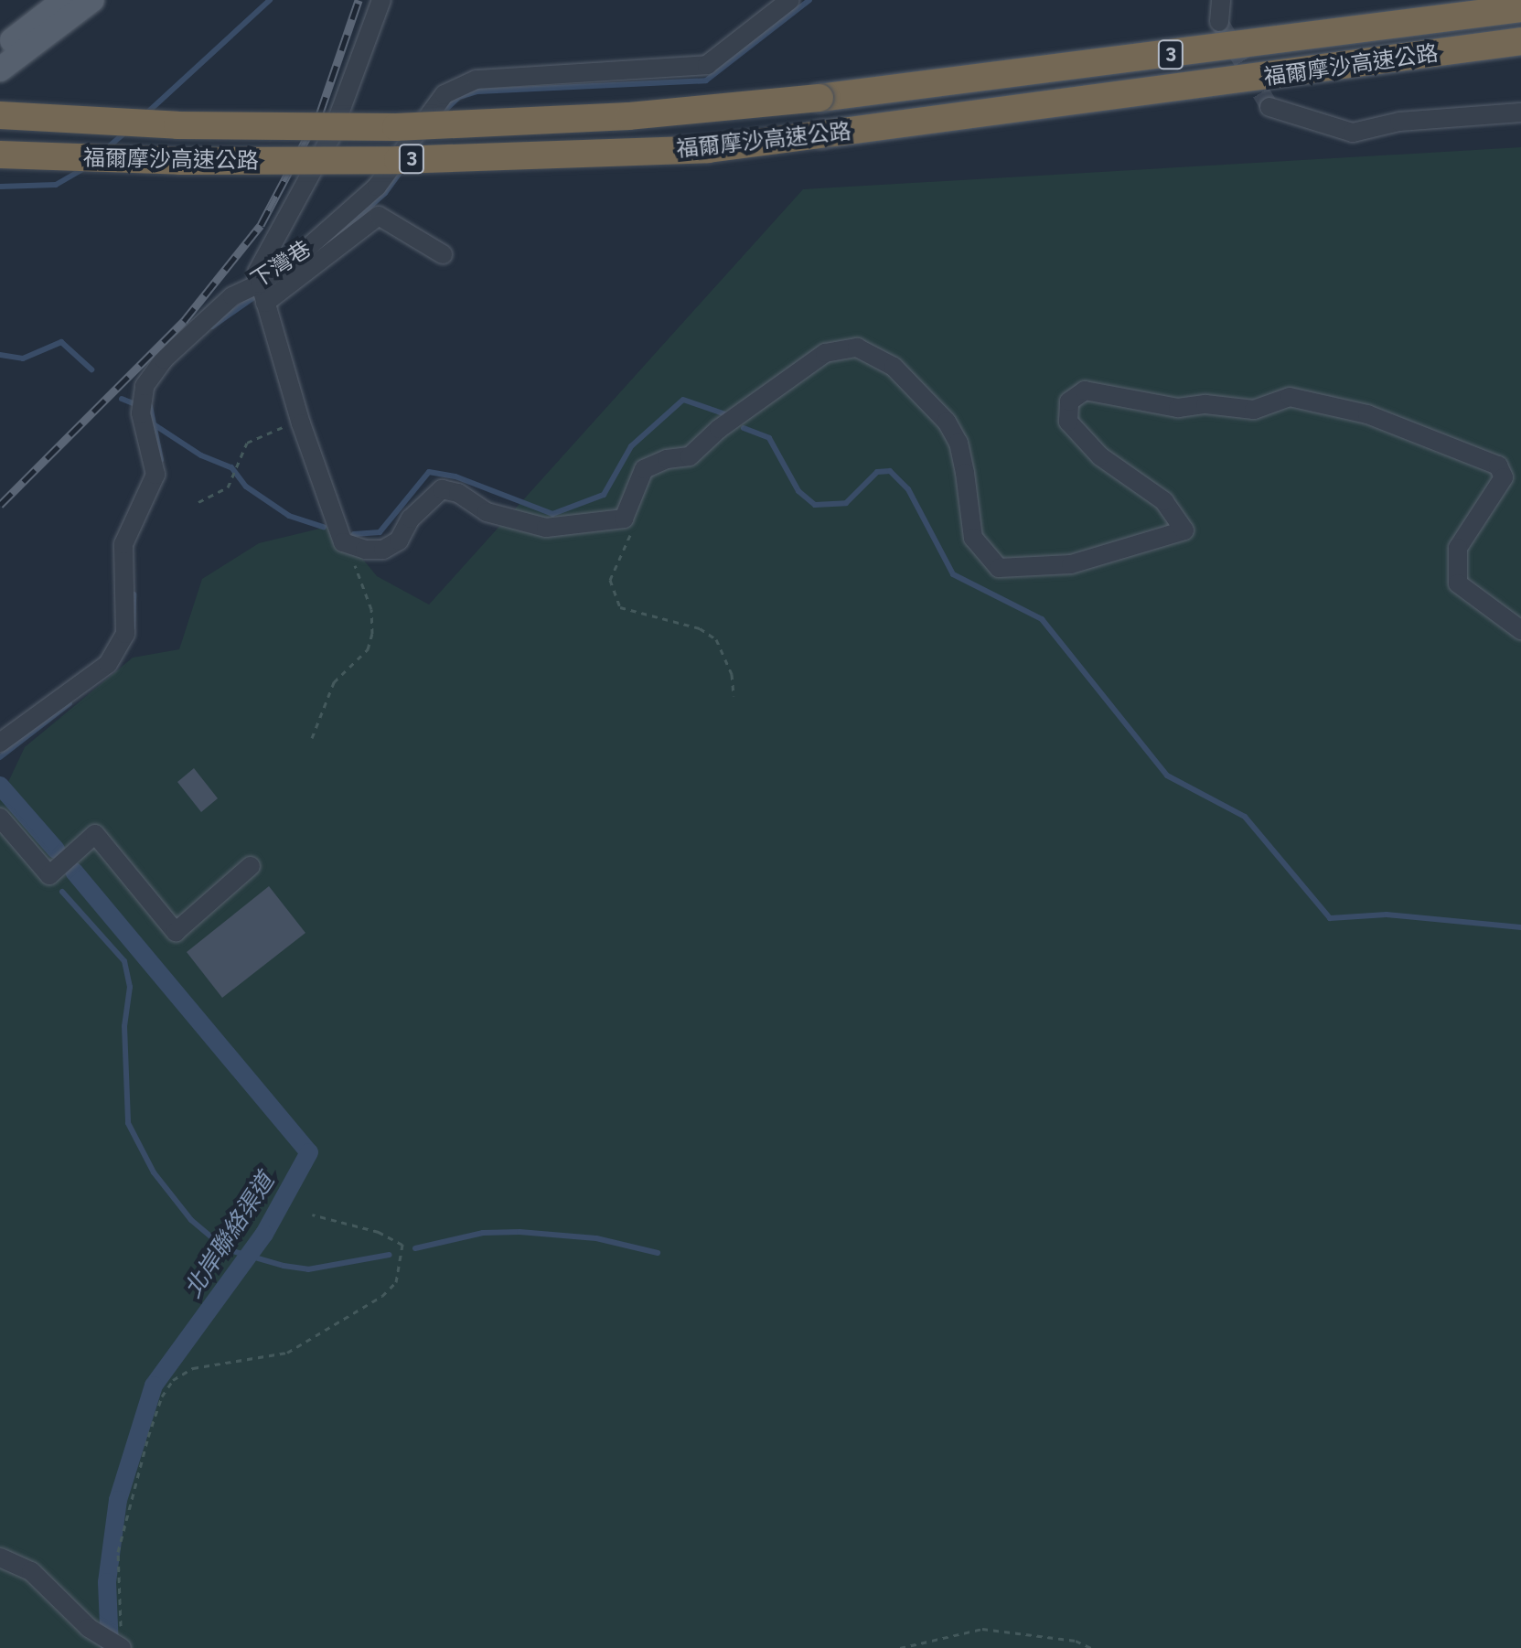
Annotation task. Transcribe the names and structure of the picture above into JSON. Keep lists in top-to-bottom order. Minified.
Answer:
{"streets":{"highway":["3","福爾摩沙高速公路"],"street":["下灣巷"]},"water":["北岸聯絡渠道"]}
